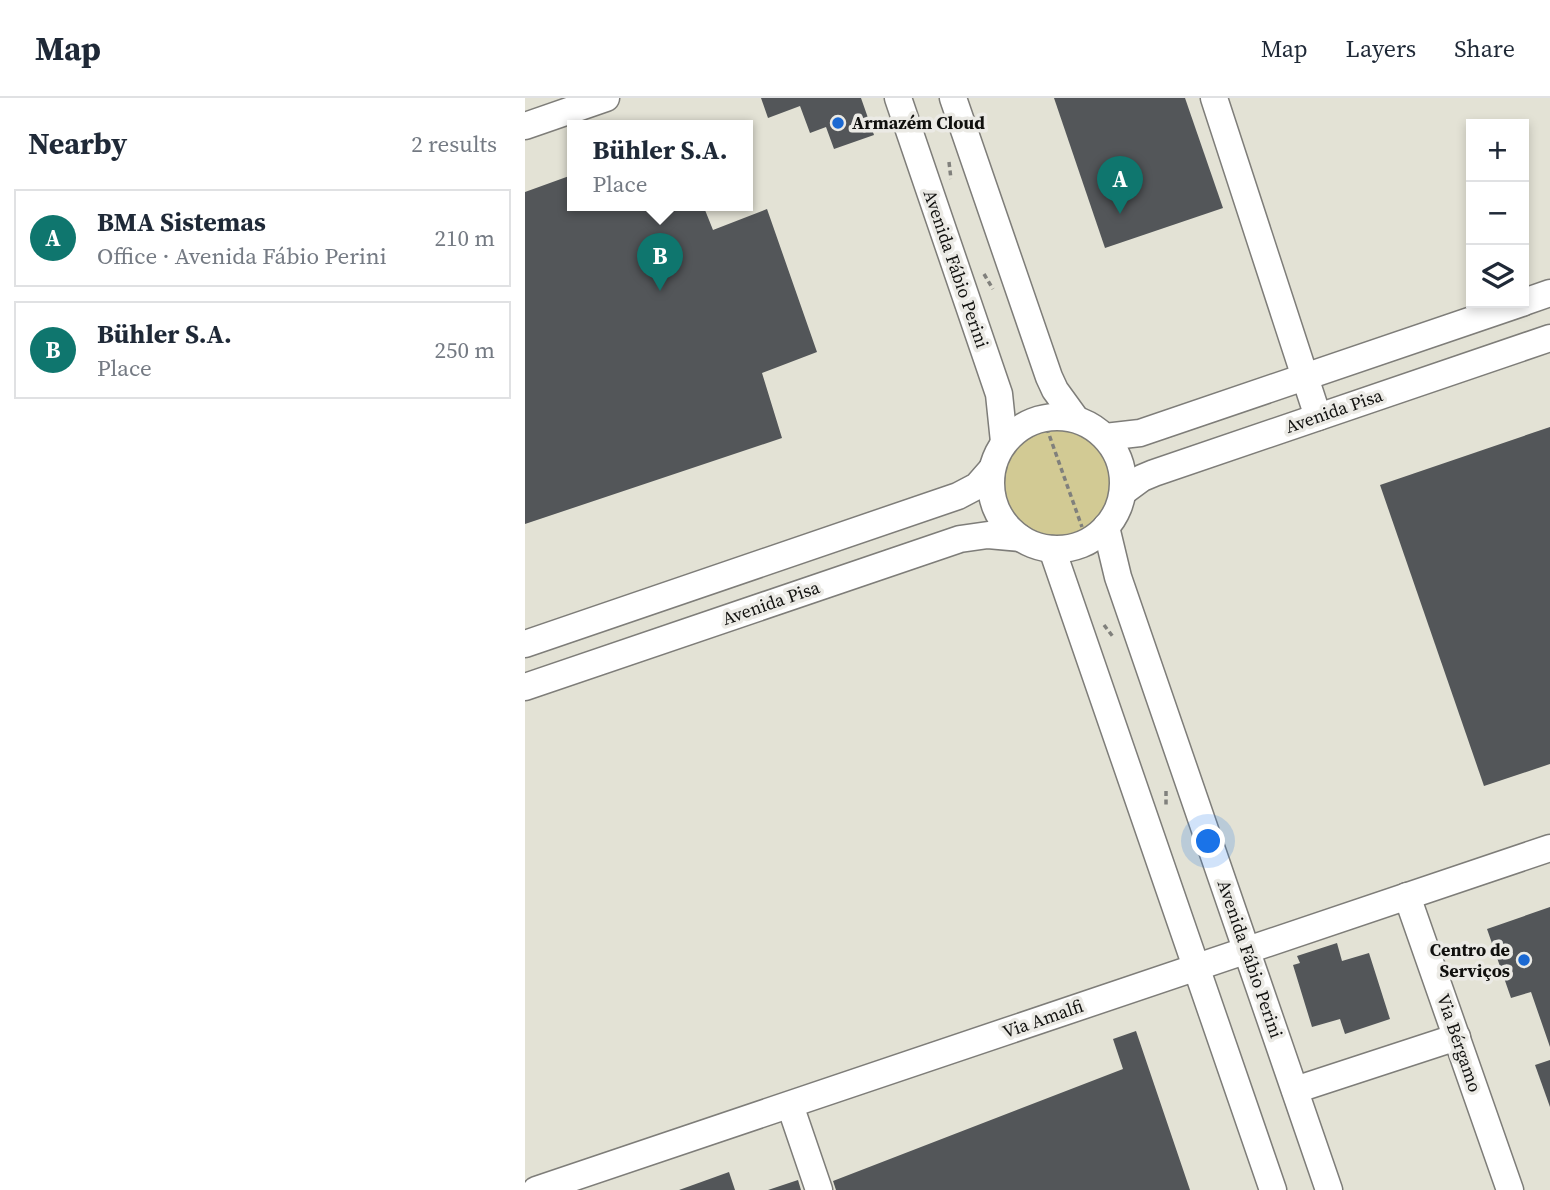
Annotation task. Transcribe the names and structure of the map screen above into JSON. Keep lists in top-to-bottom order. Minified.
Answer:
{"streets":{"street":["Avenida Fábio Perini","Avenida Pisa","Via Amalfi","Via Bérgamo"]},"crossings":[["Avenida Fábio Perini","Avenida Pisa"],["Avenida Fábio Perini","Via Amalfi"],["Via Amalfi","Via Bérgamo"]],"places":["Armazém Cloud","Centro de Serviços"],"page":{"header":"Map","nav":["Map","Layers","Share"],"heading":["Nearby","2 results"],"map_buttons":["+","−"],"popup":["Bühler S.A.","Place"],"pins":["A","B"],"list":[{"mark":"A","name":"BMA Sistemas","note":"Office · Avenida Fábio Perini","value":"210 m"},{"mark":"B","name":"Bühler S.A.","note":"Place","value":"250 m"}]}}
